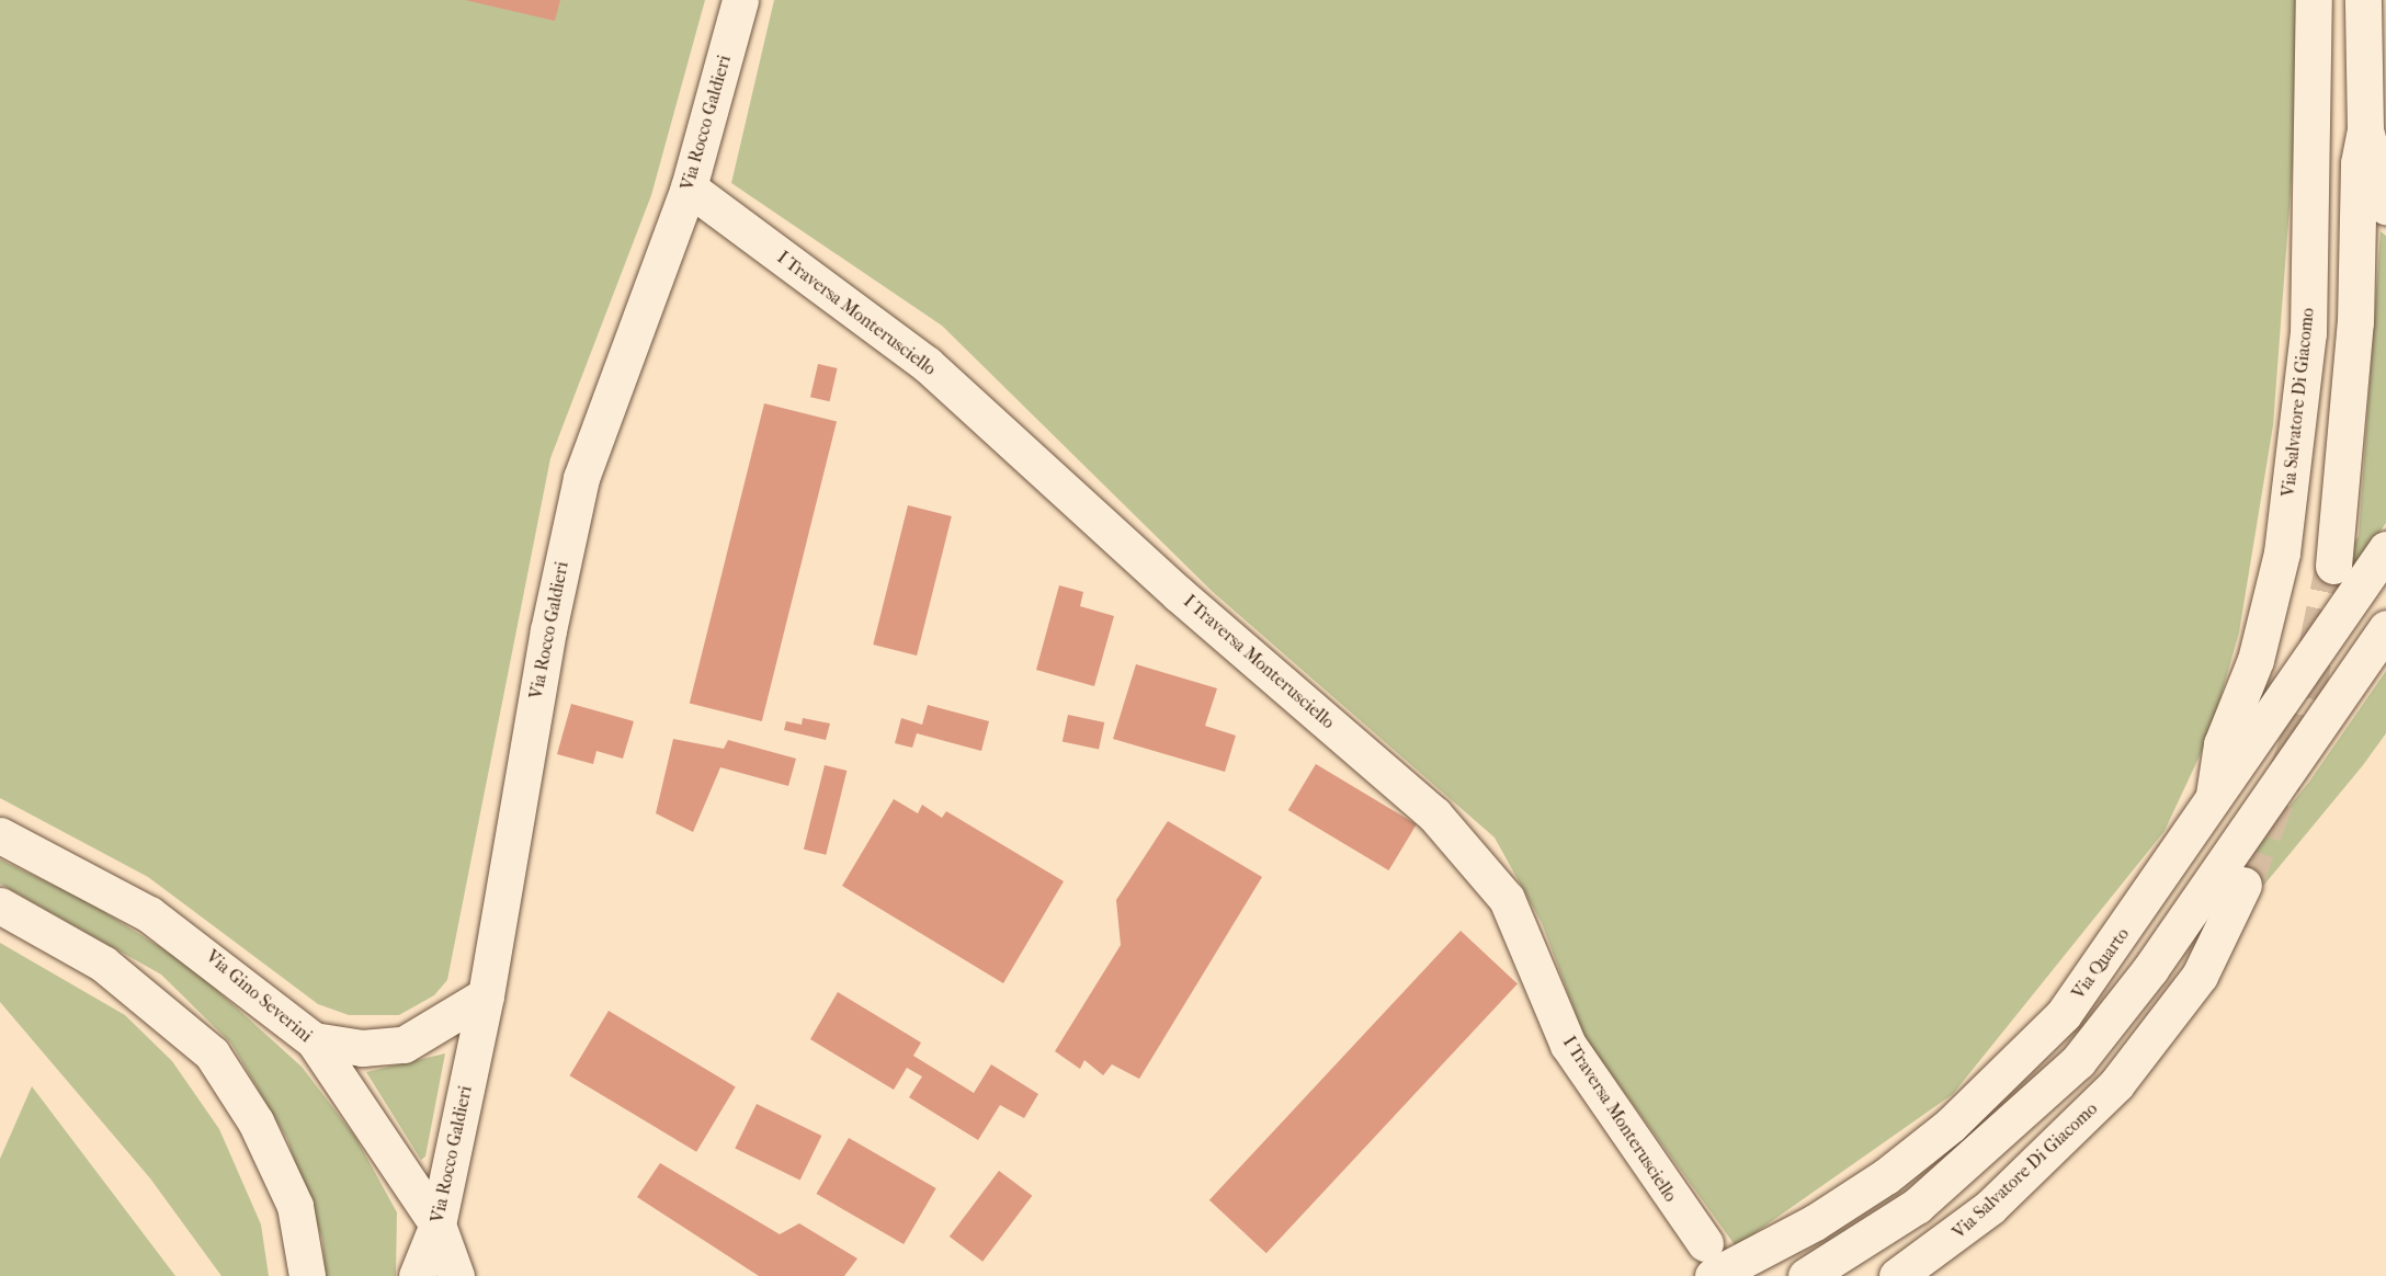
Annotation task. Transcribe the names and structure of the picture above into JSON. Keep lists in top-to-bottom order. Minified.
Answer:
{"streets":{"street":["Via Rocco Galdieri","I Traversa Monterusciello","Via Salvatore Di Giacomo","Via Quarto","Via Gino Severini"]},"crossings":[["Via Rocco Galdieri","I Traversa Monterusciello"],["Via Rocco Galdieri","Via Gino Severini"],["I Traversa Monterusciello","Via Quarto"],["Via Salvatore Di Giacomo","Via Quarto"]]}
